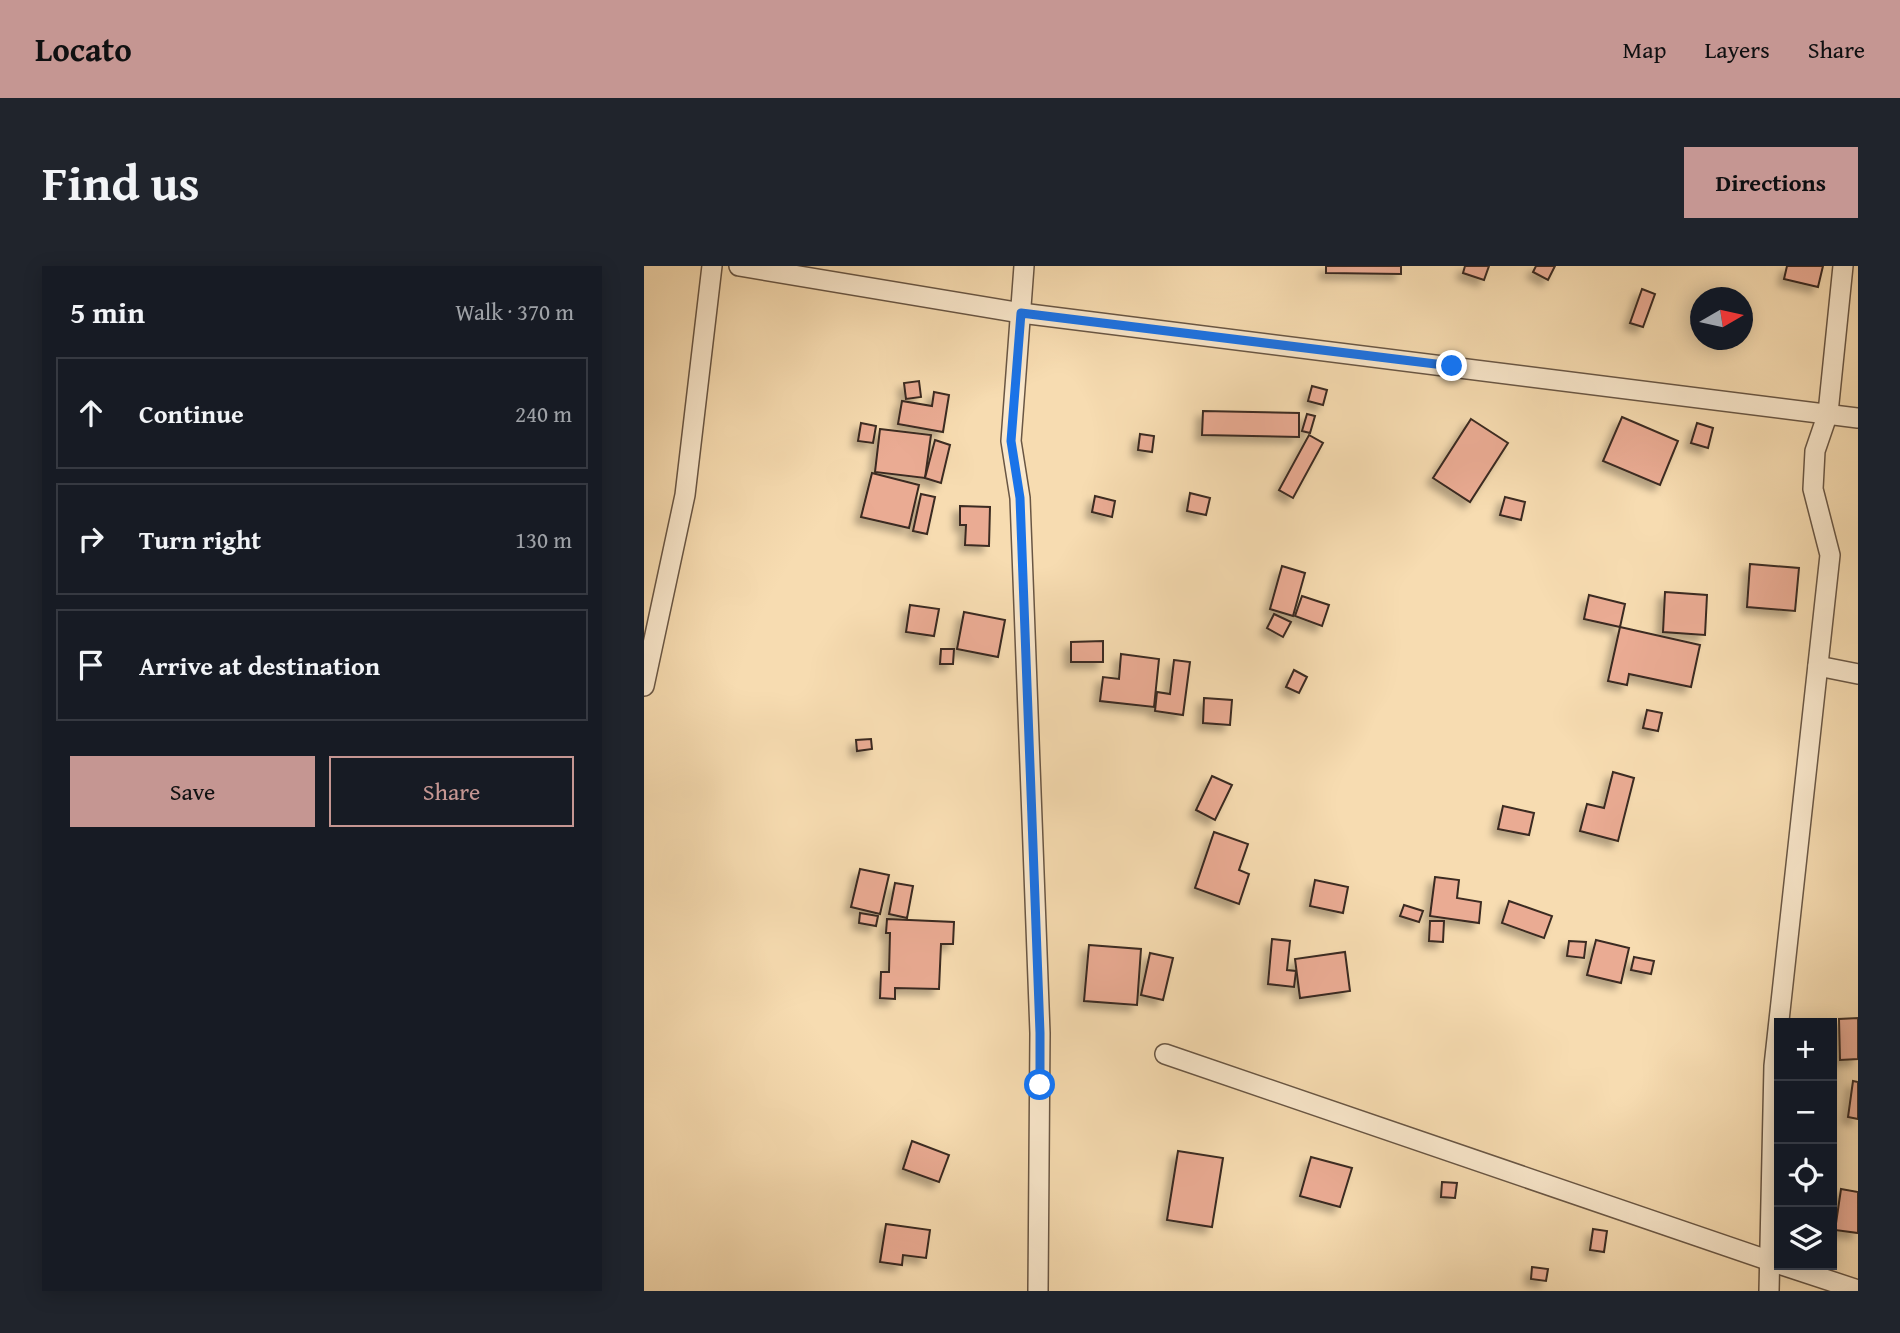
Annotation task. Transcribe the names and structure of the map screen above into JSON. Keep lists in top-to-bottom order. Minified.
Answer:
{"north":"right","page":{"header":"Locato","nav":["Map","Layers","Share"],"title":"Find us","buttons":["Directions",["Save","Share"]],"heading":["5 min","Walk · 370 m"],"list":[["Continue","240 m"],["Turn right","130 m"],"Arrive at destination"],"map_buttons":["+","−"]}}
